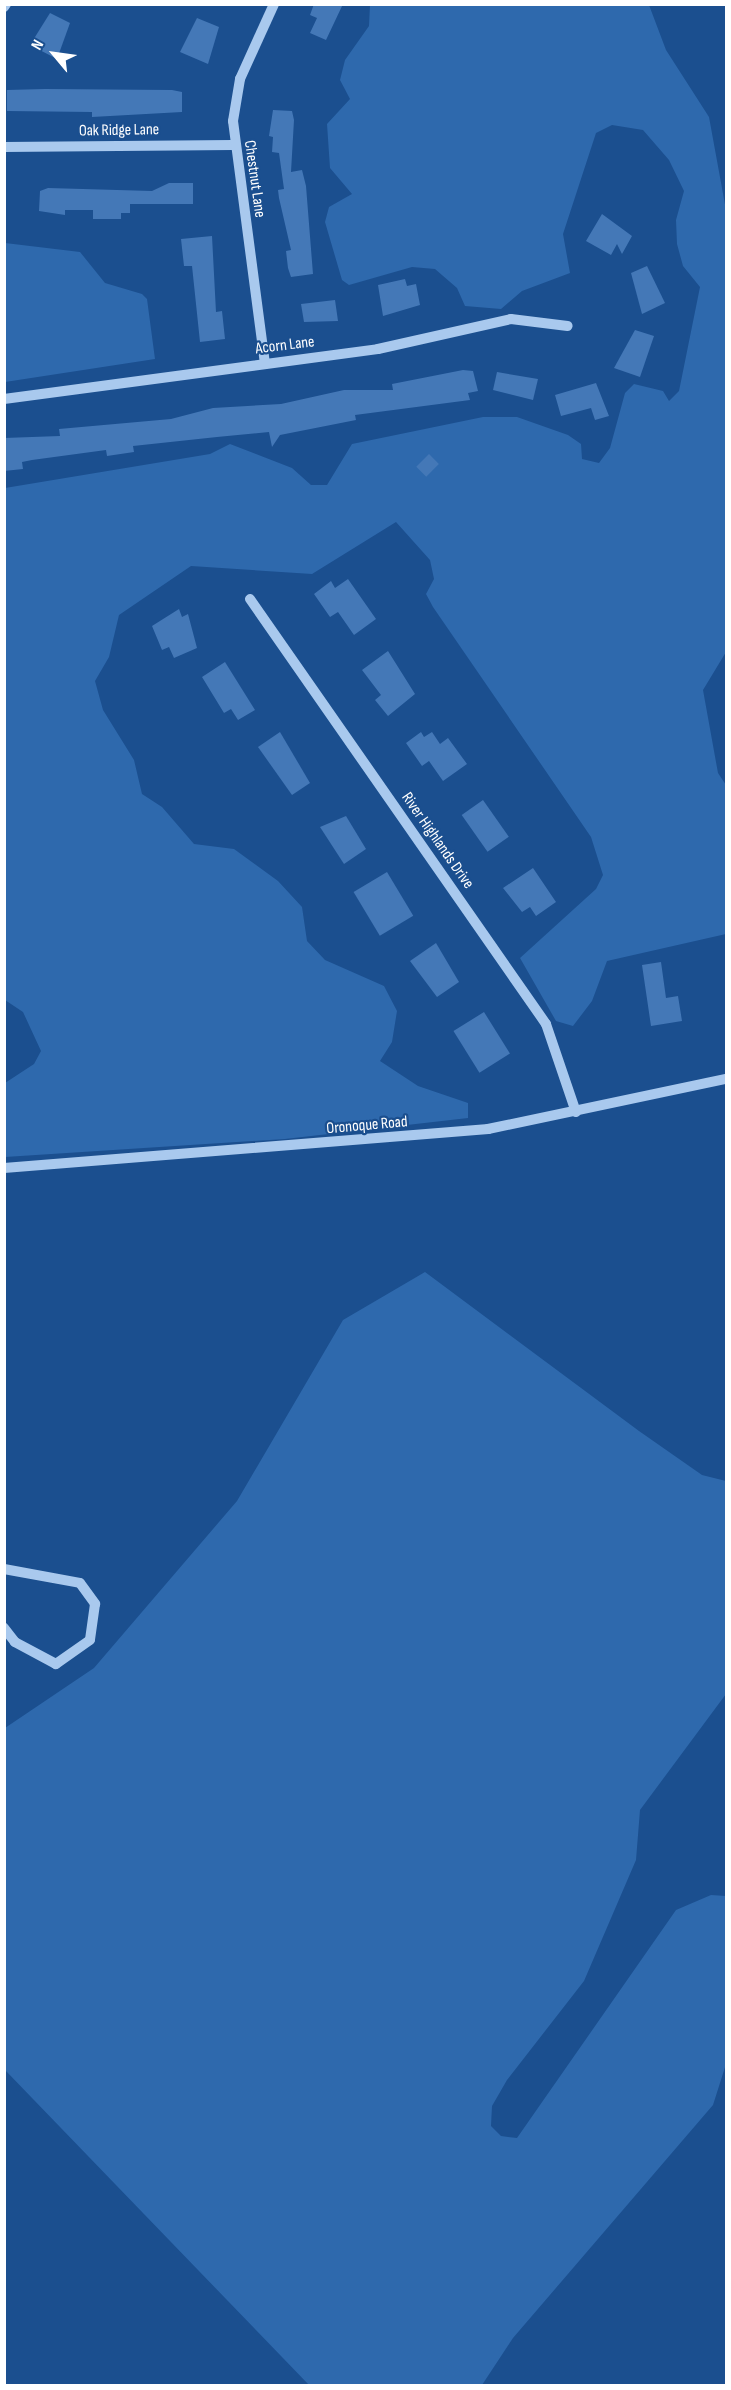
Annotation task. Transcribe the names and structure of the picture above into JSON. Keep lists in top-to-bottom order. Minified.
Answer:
{"streets":{"street":["Oak Ridge Lane","Chestnut Lane","Acorn Lane","River Highlands Drive","Oronoque Road"]},"crossings":[["Oak Ridge Lane","Chestnut Lane"],["Chestnut Lane","Acorn Lane"],["River Highlands Drive","Oronoque Road"]],"north":"top left"}
